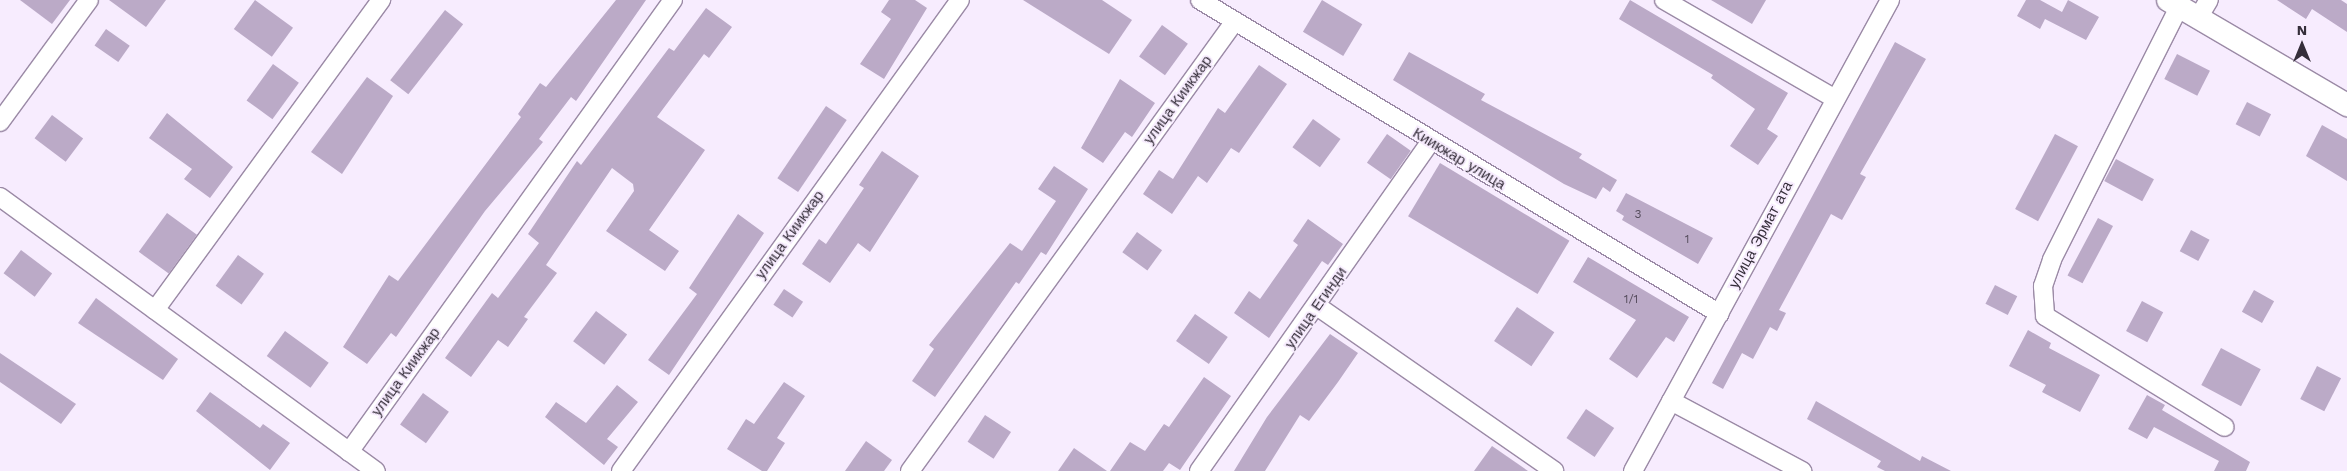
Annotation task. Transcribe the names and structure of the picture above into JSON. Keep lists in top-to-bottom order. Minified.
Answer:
{"streets":{"street":["улица Киикжар","Киикжар улица","улица Эрмат ата","улица Егинди"]},"crossings":[["улица Киикжар","Киикжар улица"],["Киикжар улица","улица Эрмат ата"],["Киикжар улица","улица Егинди"]],"house_numbers":["3","1","1/1"],"north":"top"}
